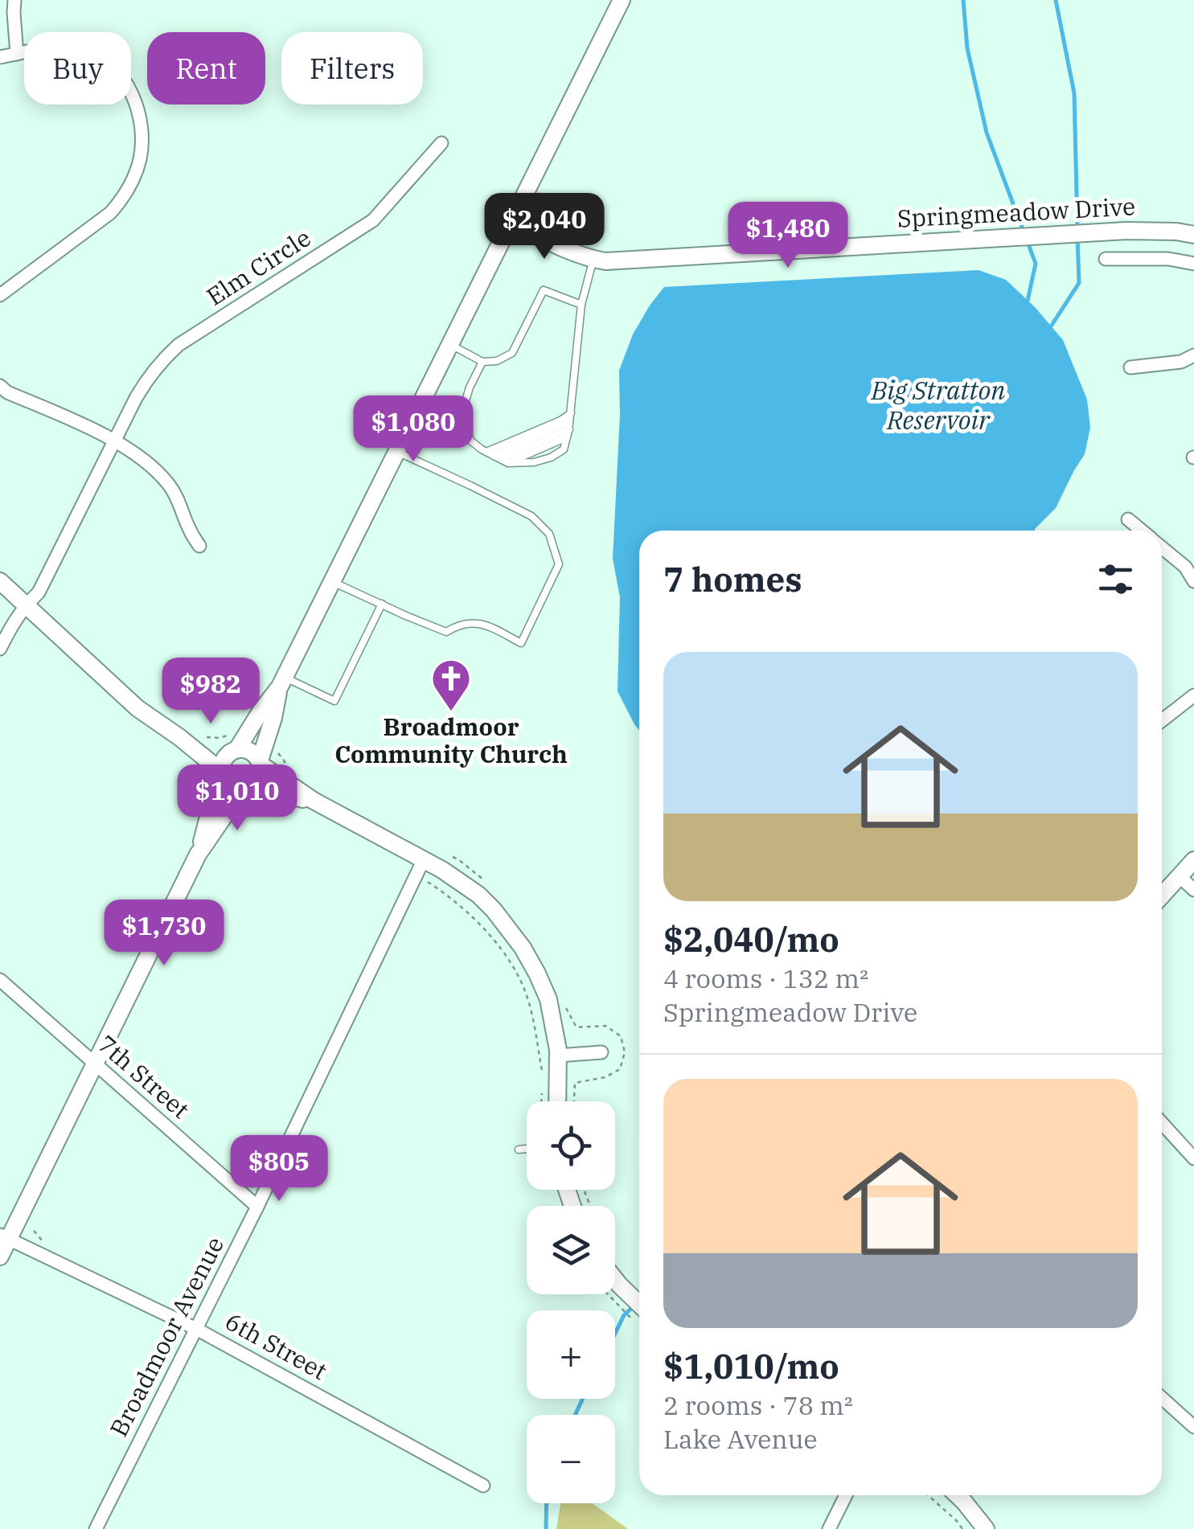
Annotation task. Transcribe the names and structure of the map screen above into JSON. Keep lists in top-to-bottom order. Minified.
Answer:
{"streets":{"street":["Springmeadow Drive","Elm Circle","7th Street","Broadmoor Avenue","6th Street"]},"crossings":[["7th Street","Broadmoor Avenue"],["Broadmoor Avenue","6th Street"]],"water":["Big Stratton Reservoir"],"places":{"church":["Broadmoor Community Church"]},"page":{"chip":["Buy","Rent","Filters"],"price":["$2,040","$1,480","$1,080","$982","$1,010","$1,730","$805"],"heading":"7 homes","list":[{"name":"$2,040/mo","note":"4 rooms · 132 m² · Springmeadow Drive"},{"name":"$1,010/mo","note":"2 rooms · 78 m² · Lake Avenue"}],"map_buttons":["+","−"]}}
